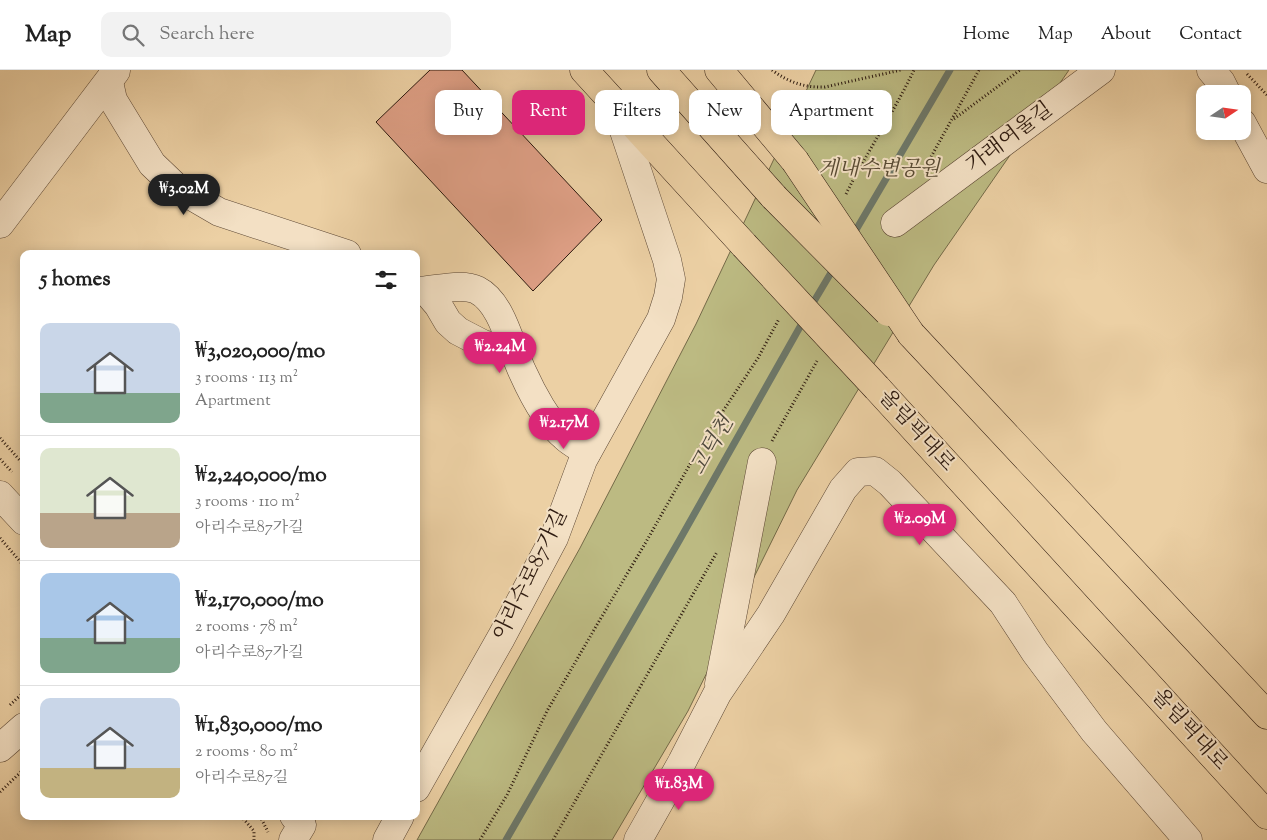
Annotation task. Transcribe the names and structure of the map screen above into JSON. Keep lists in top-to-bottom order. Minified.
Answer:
{"streets":{"highway":["올림픽대로"],"street":["가래여울길","아리수로87가길"]},"water":["고덕천"],"parks":["게내수변공원"],"north":"right","page":{"header":"Map","search":"Search here","nav":["Home","Map","About","Contact"],"chip":["Buy","Rent","Filters","New","Apartment"],"price":["₩3.02M","₩2.24M","₩2.17M","₩2.09M","₩1.83M"],"heading":"5 homes","list":[{"name":"₩3,020,000/mo","note":"3 rooms · 113 m² · Apartment"},{"name":"₩2,240,000/mo","note":"3 rooms · 110 m² · 아리수로87가길"},{"name":"₩2,170,000/mo","note":"2 rooms · 78 m² · 아리수로87가길"},{"name":"₩1,830,000/mo","note":"2 rooms · 80 m² · 아리수로87길"}]}}
